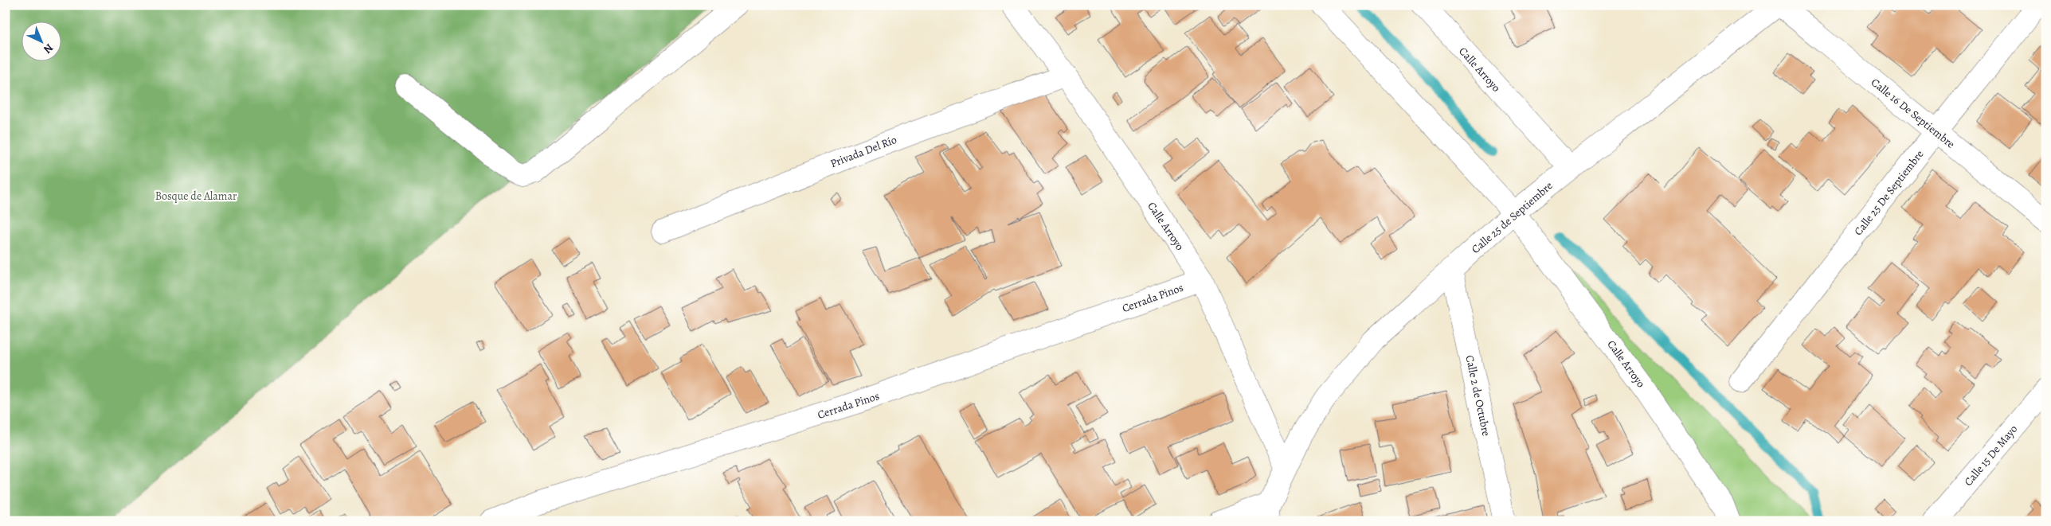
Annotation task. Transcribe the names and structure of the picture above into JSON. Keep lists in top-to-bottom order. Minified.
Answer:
{"streets":{"street":["Calle Arroyo","Calle 16 De Septiembre","Privada Del Río","Calle 25 De Septiembre","Calle 25 de Septiembre","Cerrada Pinos","Calle 2 de Octubre","Calle 15 De Mayo"]},"crossings":[["Calle Arroyo","Privada Del Río"],["Calle Arroyo","Calle 25 de Septiembre"],["Calle Arroyo","Cerrada Pinos"],["Calle 16 De Septiembre","Calle 25 De Septiembre"],["Calle 16 De Septiembre","Calle 25 de Septiembre"],["Calle 25 de Septiembre","Calle 2 de Octubre"]],"parks":["Bosque de Alamar"],"north":"bottom right"}
